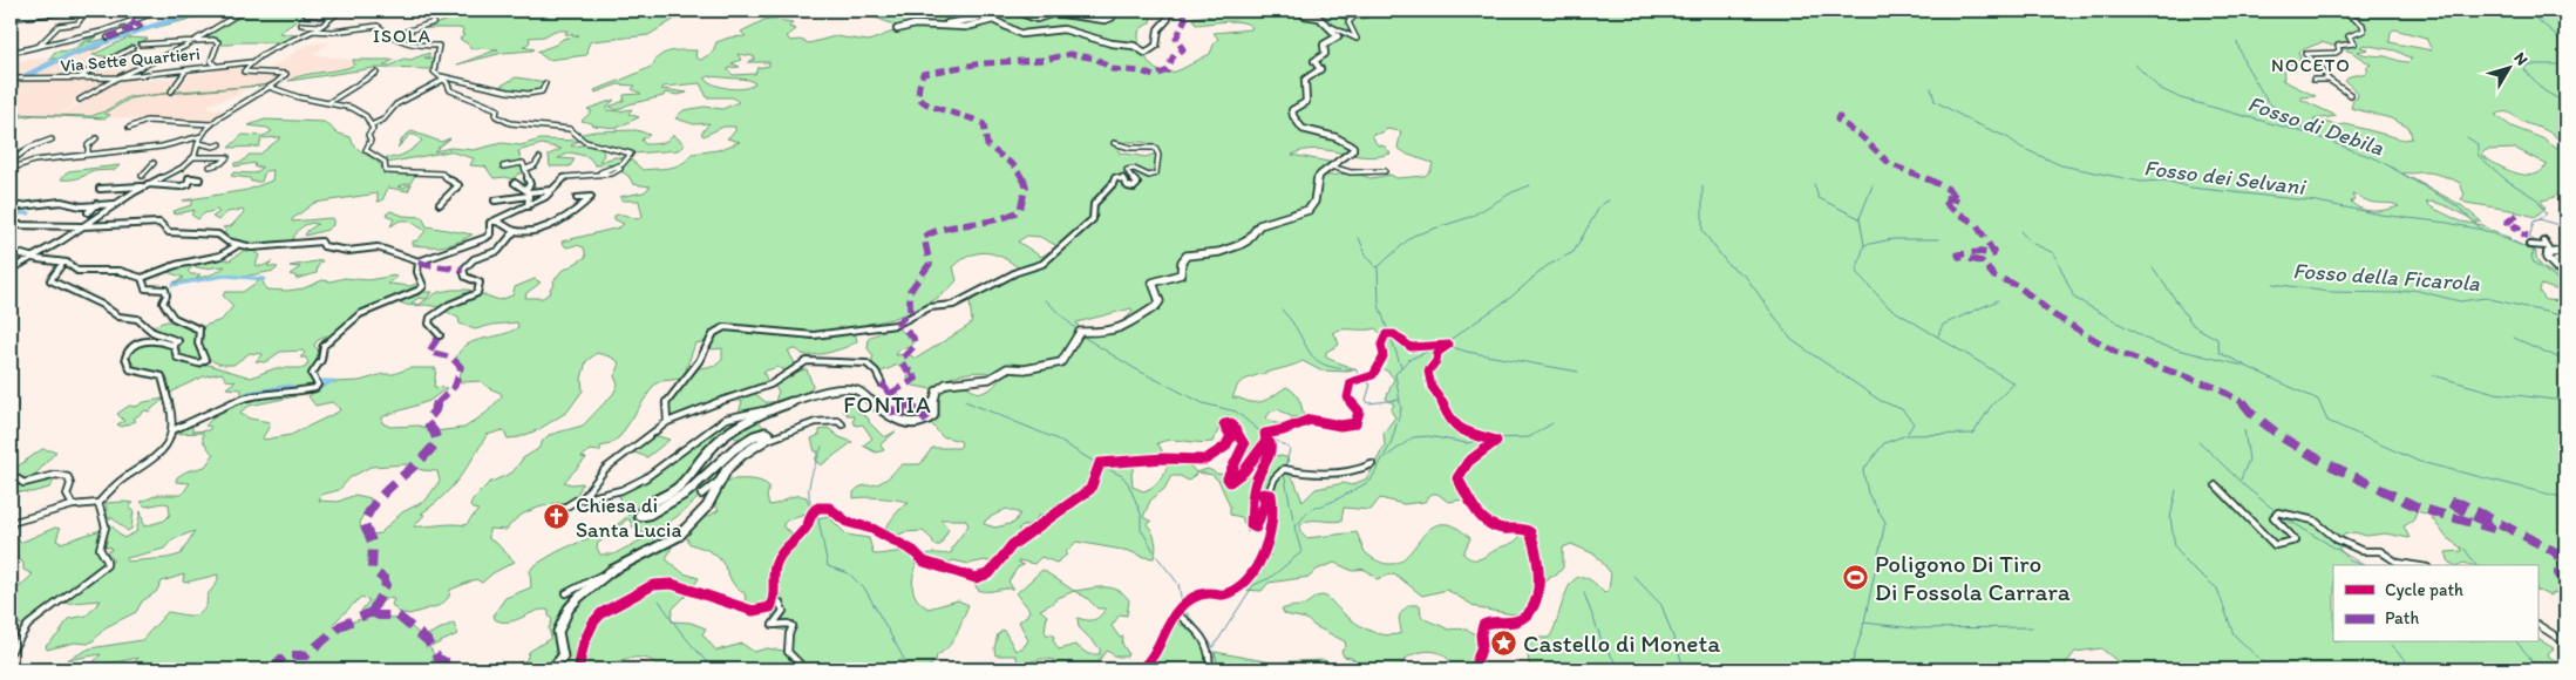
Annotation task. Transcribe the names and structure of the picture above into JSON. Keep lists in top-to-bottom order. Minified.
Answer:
{"streets":{"street":["Via Sette Quartieri"]},"districts":["ISOLA","NOCETO","FONTIA"],"water":["Fosso di Debila","Fosso dei Selvani","Fosso della Ficarola"],"places":{"church":["Chiesa di Santa Lucia"],"sports":["Poligono Di Tiro Di Fossola Carrara"],"place":["Castello di Moneta"]},"legend":["Cycle path","Path"],"north":"top right"}
